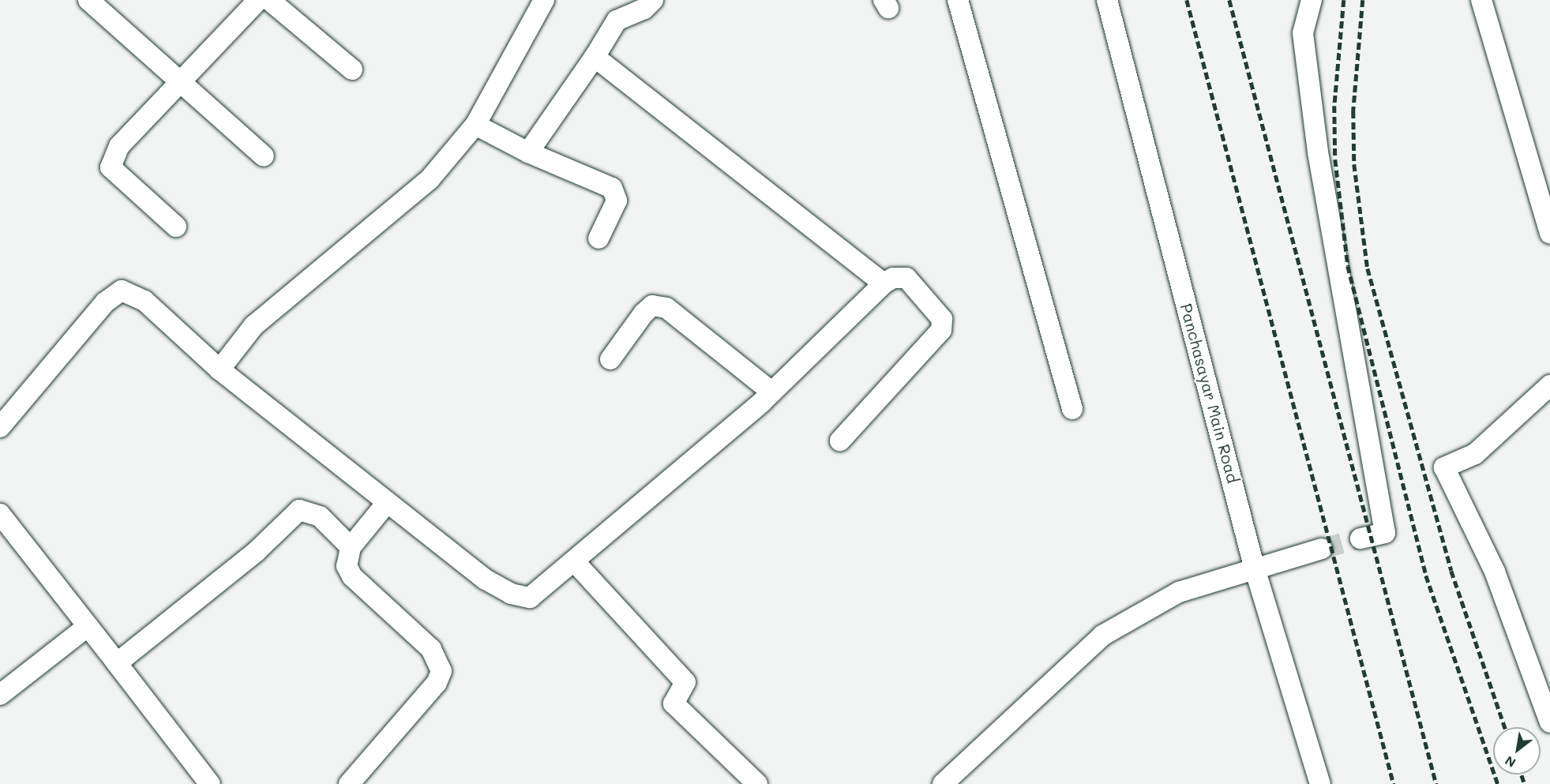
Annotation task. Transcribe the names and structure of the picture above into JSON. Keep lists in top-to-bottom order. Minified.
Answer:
{"streets":{"street":["Panchasayar Main Road"]},"north":"bottom left"}
